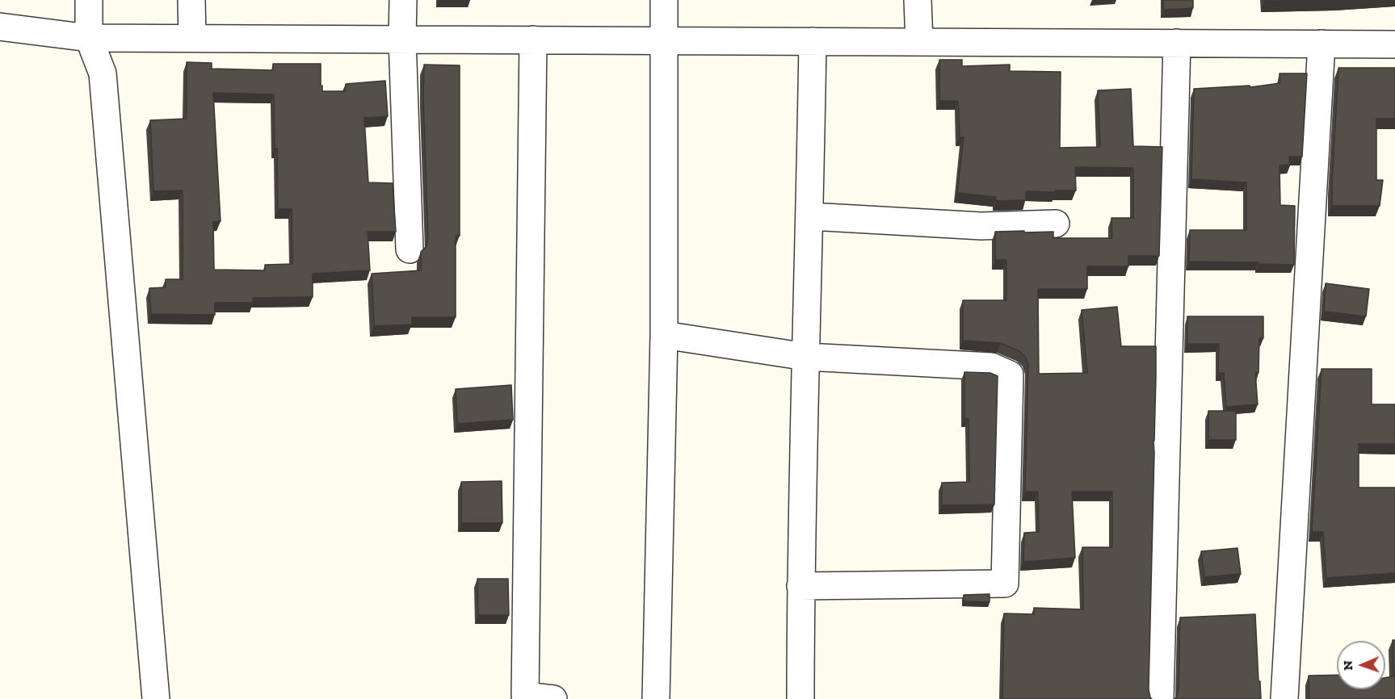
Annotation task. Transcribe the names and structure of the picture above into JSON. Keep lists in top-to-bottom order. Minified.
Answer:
{"north":"left"}
